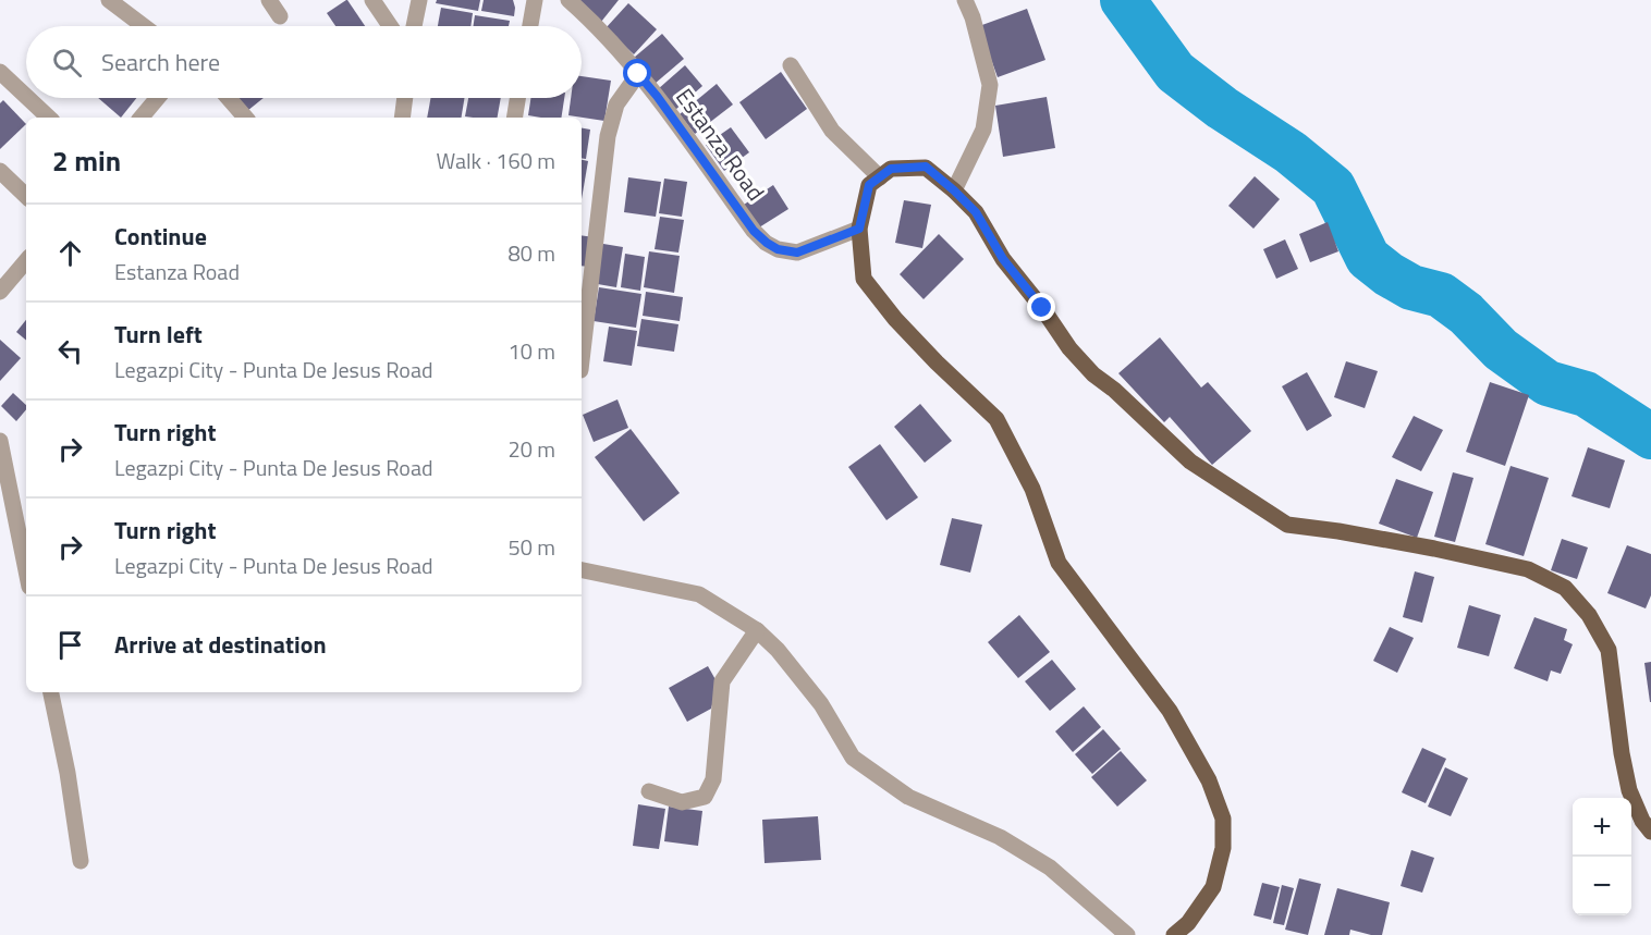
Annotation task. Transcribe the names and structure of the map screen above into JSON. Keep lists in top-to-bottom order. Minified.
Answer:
{"streets":{"street":["Estanza Road"]},"page":{"search":"Search here","heading":["2 min","Walk · 160 m"],"list":[["Continue","Estanza Road","80 m"],["Turn left","Legazpi City - Punta De Jesus Road","10 m"],["Turn right","Legazpi City - Punta De Jesus Road","20 m"],["Turn right","Legazpi City - Punta De Jesus Road","50 m"],"Arrive at destination"],"map_buttons":["+","−"]}}
